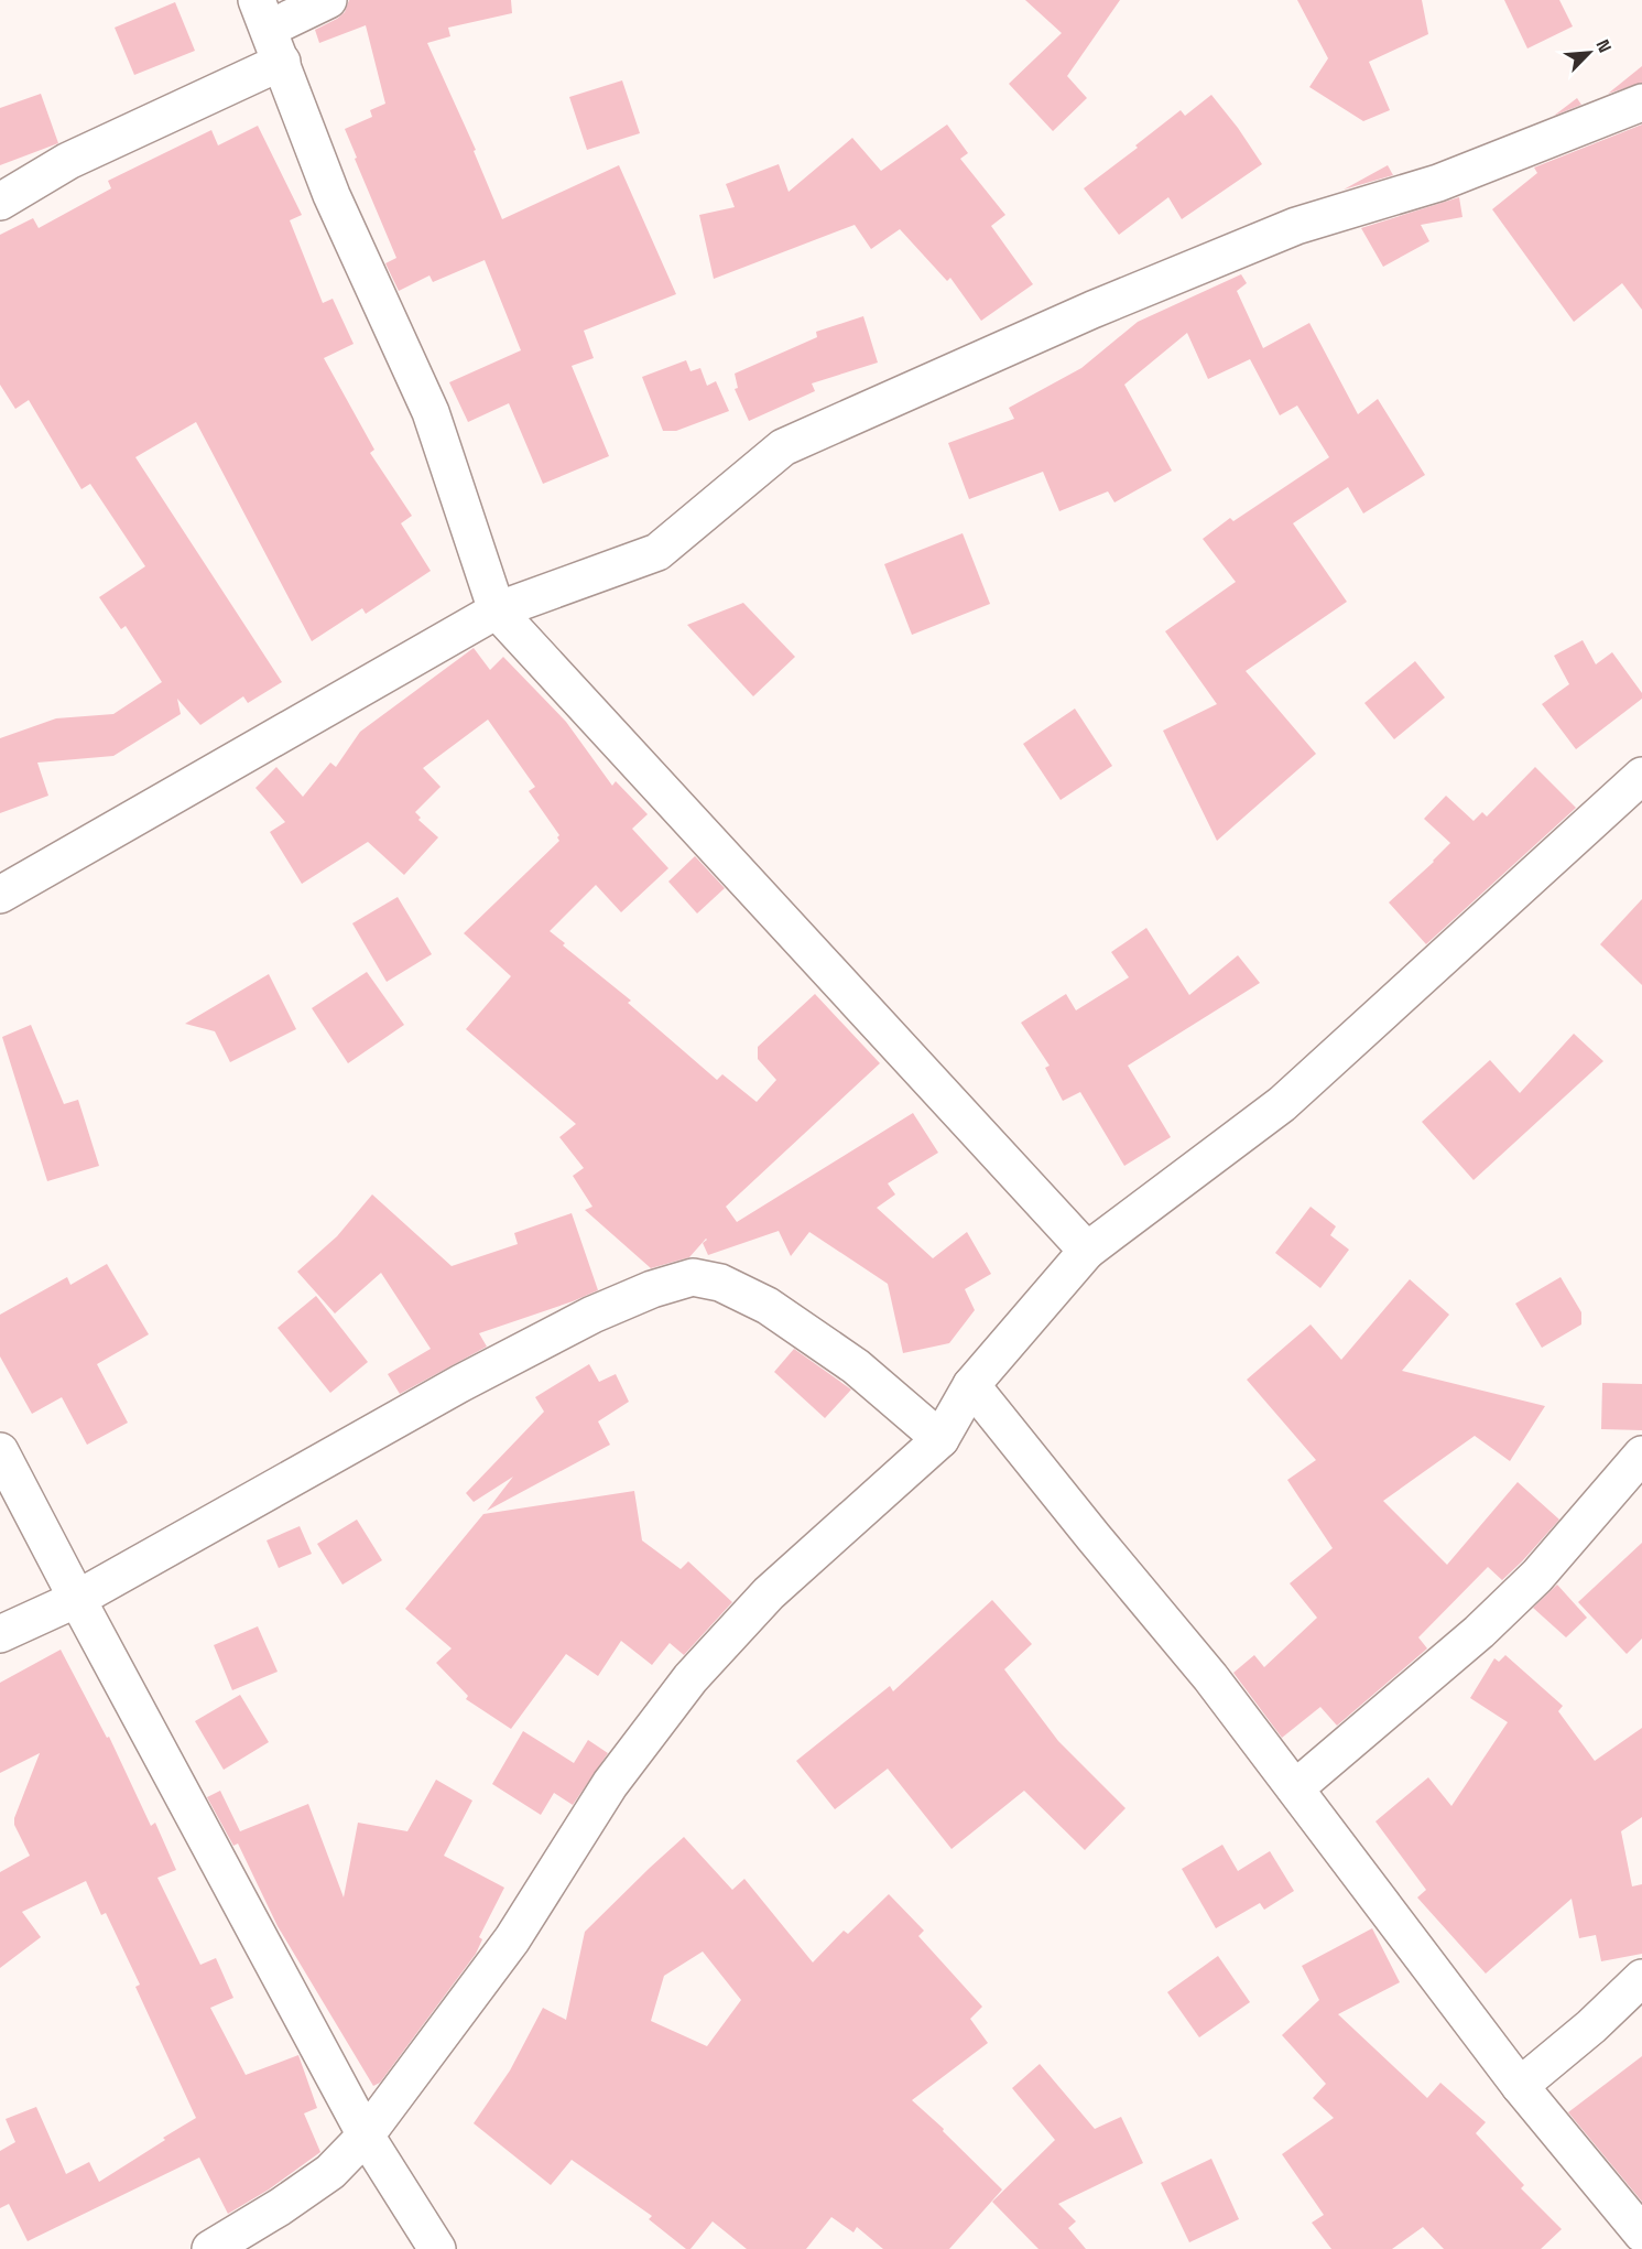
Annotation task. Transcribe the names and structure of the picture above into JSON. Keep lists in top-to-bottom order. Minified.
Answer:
{"north":"top right"}
